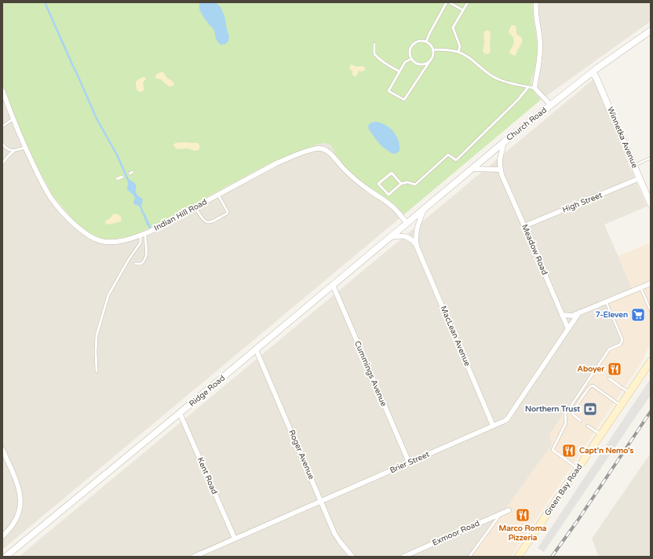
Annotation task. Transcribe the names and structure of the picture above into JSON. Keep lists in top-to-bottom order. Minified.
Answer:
{"streets":{"main road":["Green Bay Road"],"street":["Church Road","Winnetka Avenue","High Street","Indian Hill Road","Meadow Road","MacLean Avenue","Cummings Avenue","Ridge Road","Roger Avenue","Brier Street","Kent Road","Exmoor Road"]},"crossings":[["Church Road","Winnetka Avenue"],["Church Road","Indian Hill Road"],["Church Road","Meadow Road"],["Church Road","MacLean Avenue"],["Church Road","Ridge Road"],["Winnetka Avenue","High Street"],["High Street","Meadow Road"],["Indian Hill Road","Ridge Road"],["Meadow Road","Brier Street"],["MacLean Avenue","Ridge Road"],["MacLean Avenue","Brier Street"],["Cummings Avenue","Ridge Road"],["Cummings Avenue","Brier Street"],["Ridge Road","Roger Avenue"],["Ridge Road","Kent Road"],["Roger Avenue","Brier Street"],["Brier Street","Kent Road"]],"places":{"supermarket":["7-Eleven"],"restaurant":["Aboyer","Capt'n Nemo's","Marco Roma Pizzeria"],"bank":["Northern Trust"]}}
